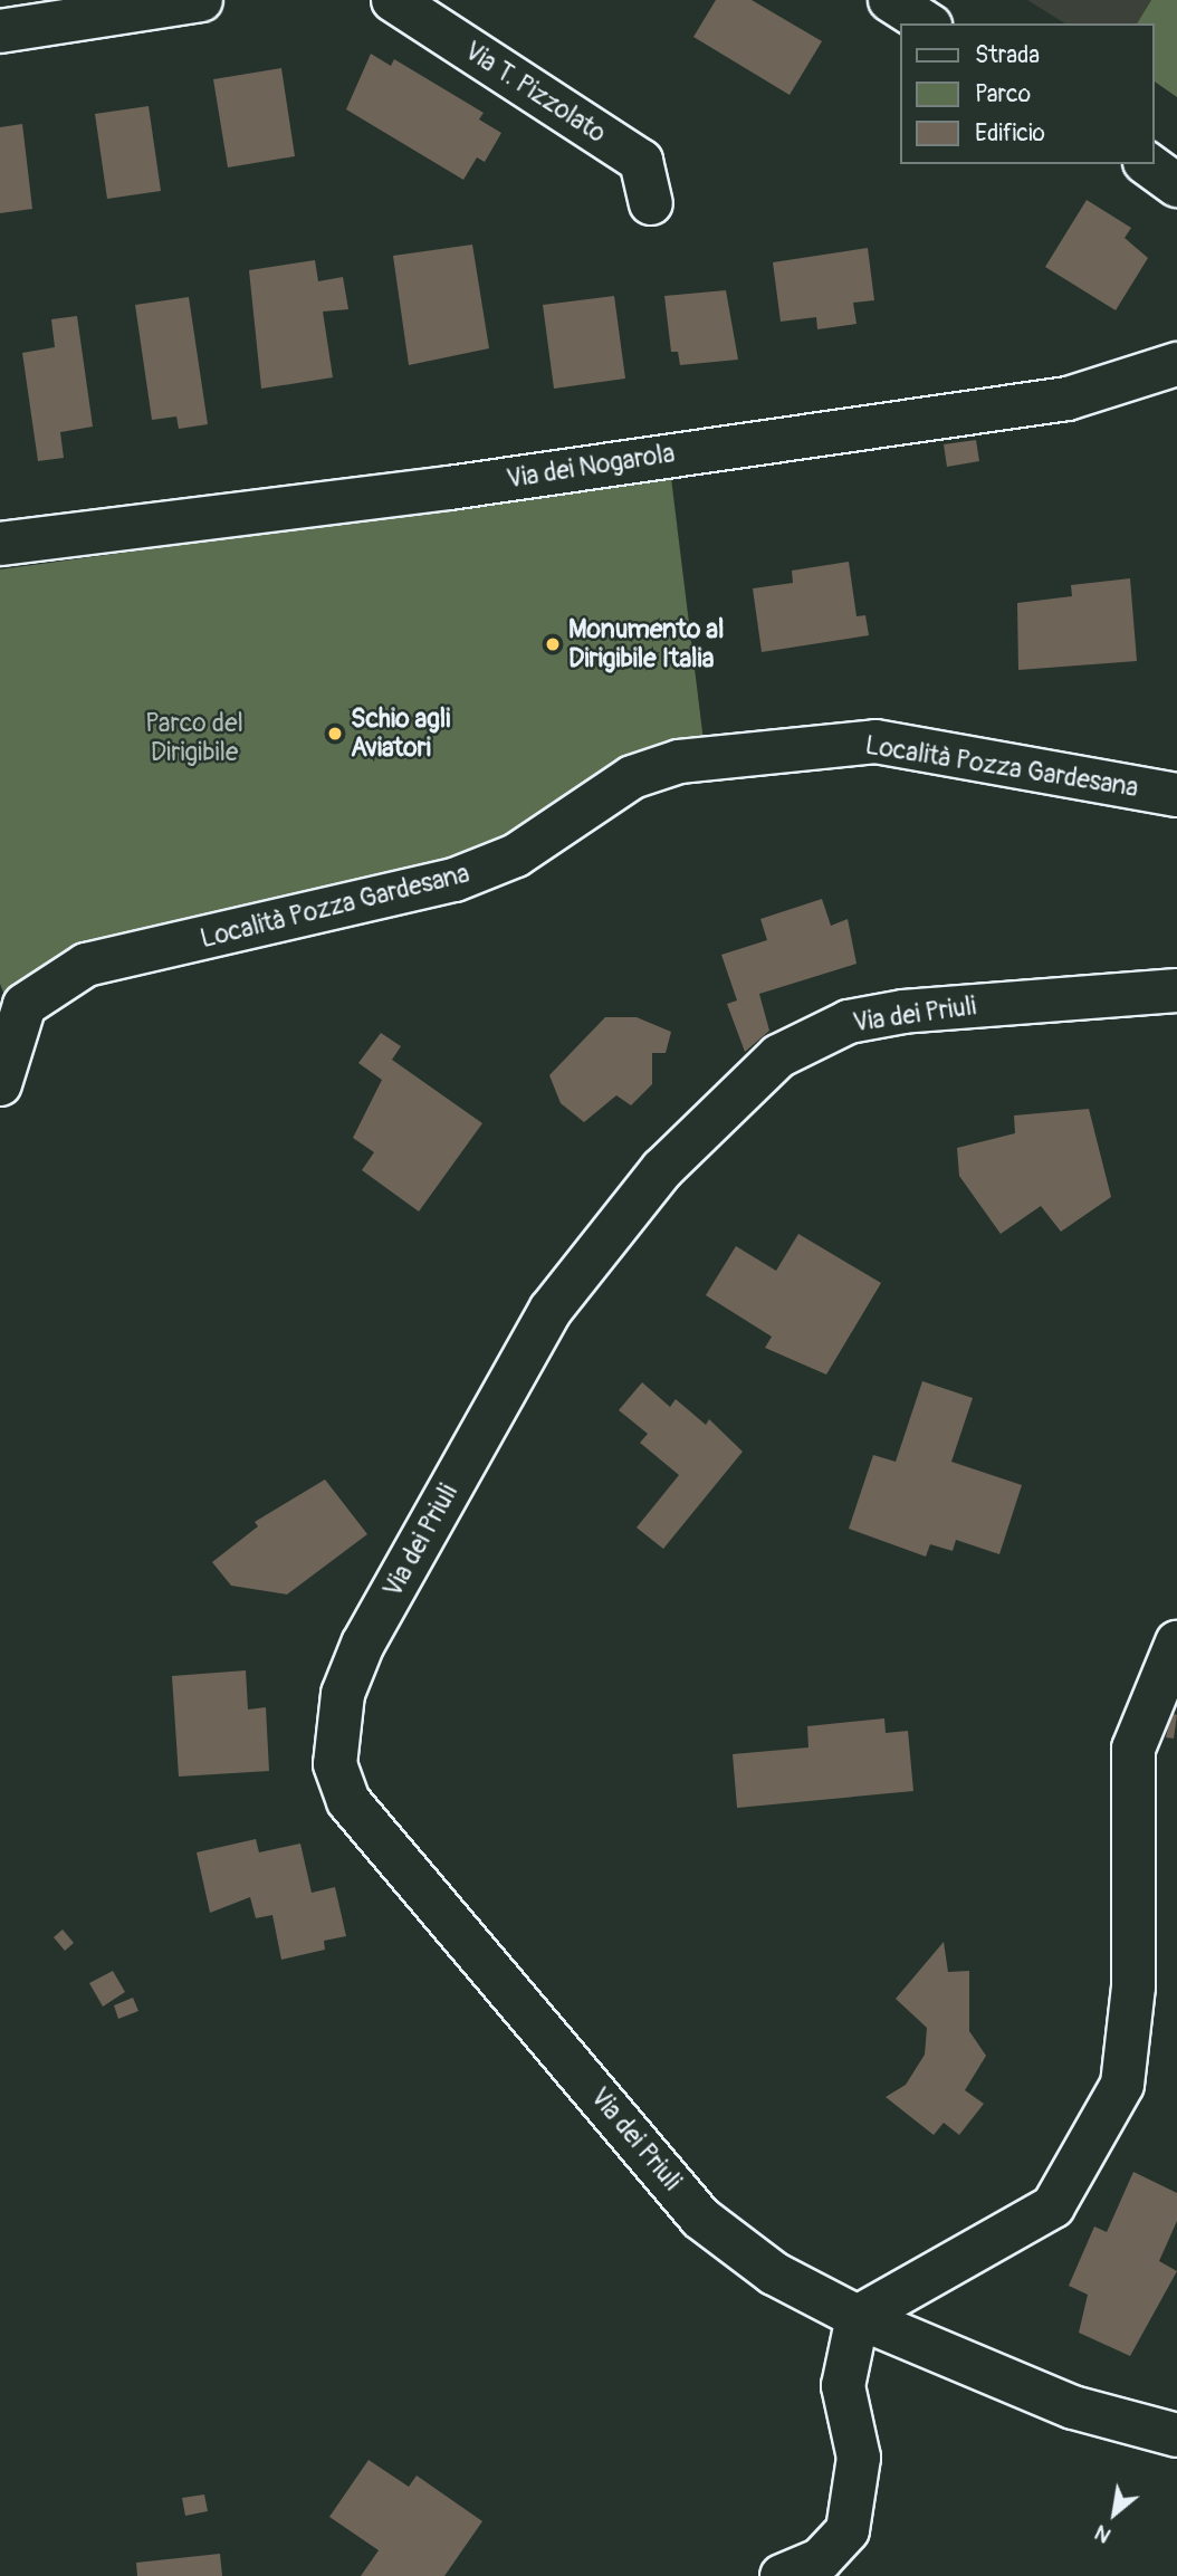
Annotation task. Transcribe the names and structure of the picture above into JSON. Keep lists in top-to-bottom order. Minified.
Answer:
{"streets":{"street":["Via T. Pizzolato","Via dei Nogarola","Località Pozza Gardesana","Via dei Priuli"]},"parks":["Parco del Dirigibile"],"places":["Monumento al Dirigibile Italia","Schio agli Aviatori"],"legend":["Strada","Parco","Edificio"],"north":"bottom left"}
